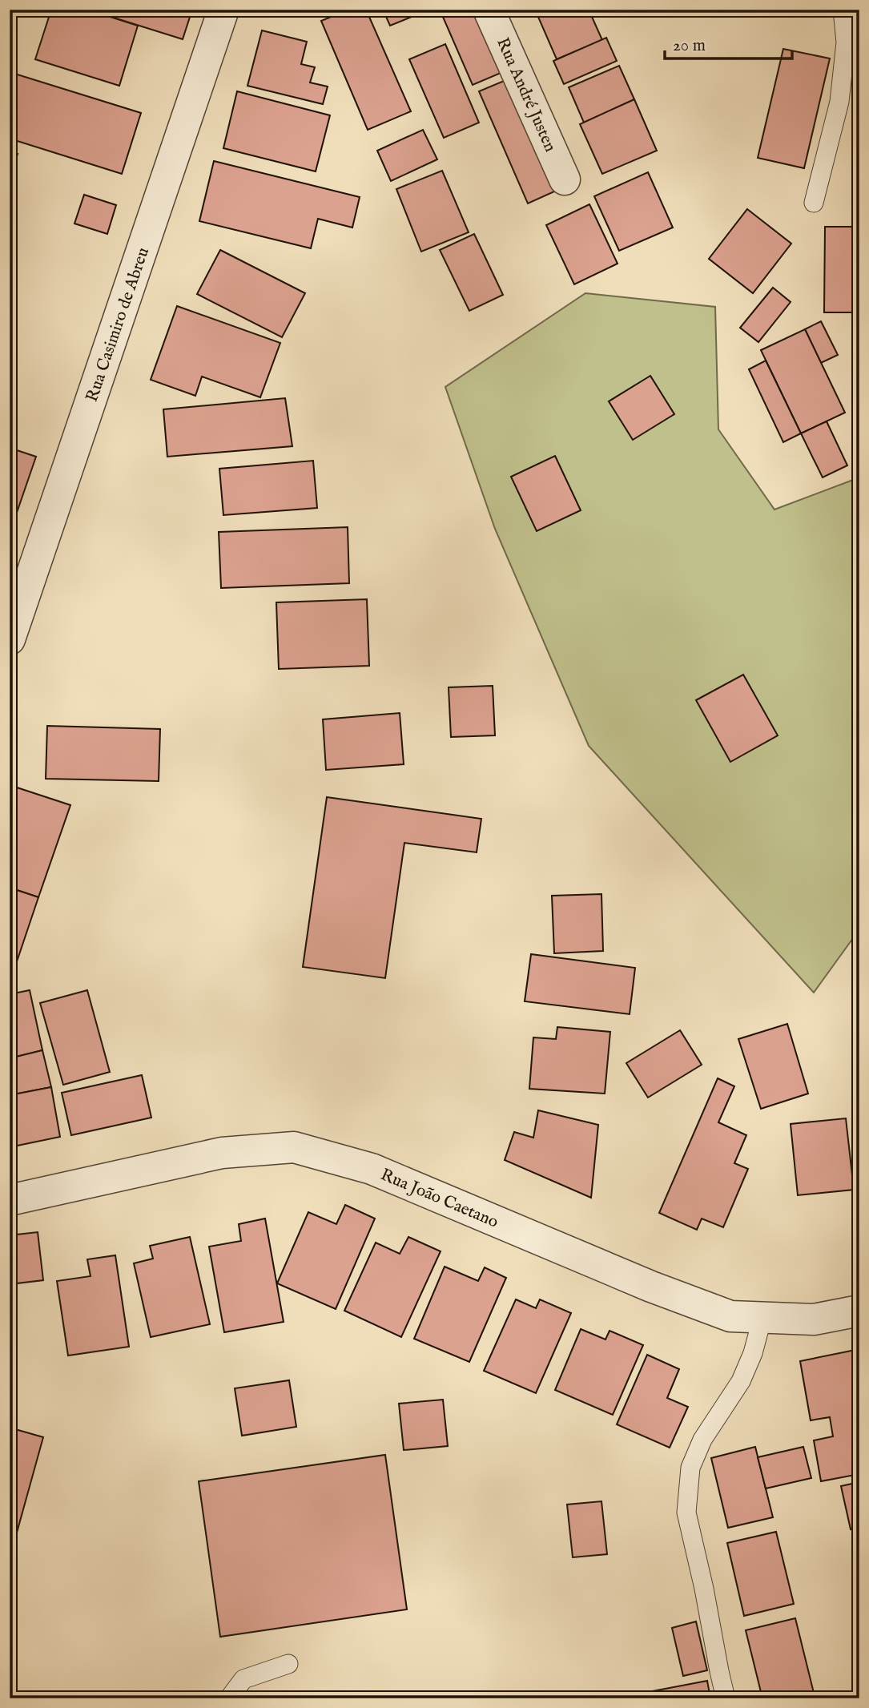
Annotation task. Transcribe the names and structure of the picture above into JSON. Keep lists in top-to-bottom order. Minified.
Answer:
{"streets":{"street":["Rua André Justen","Rua Casimiro de Abreu","Rua João Caetano"]},"scale_bar":"20 m"}
